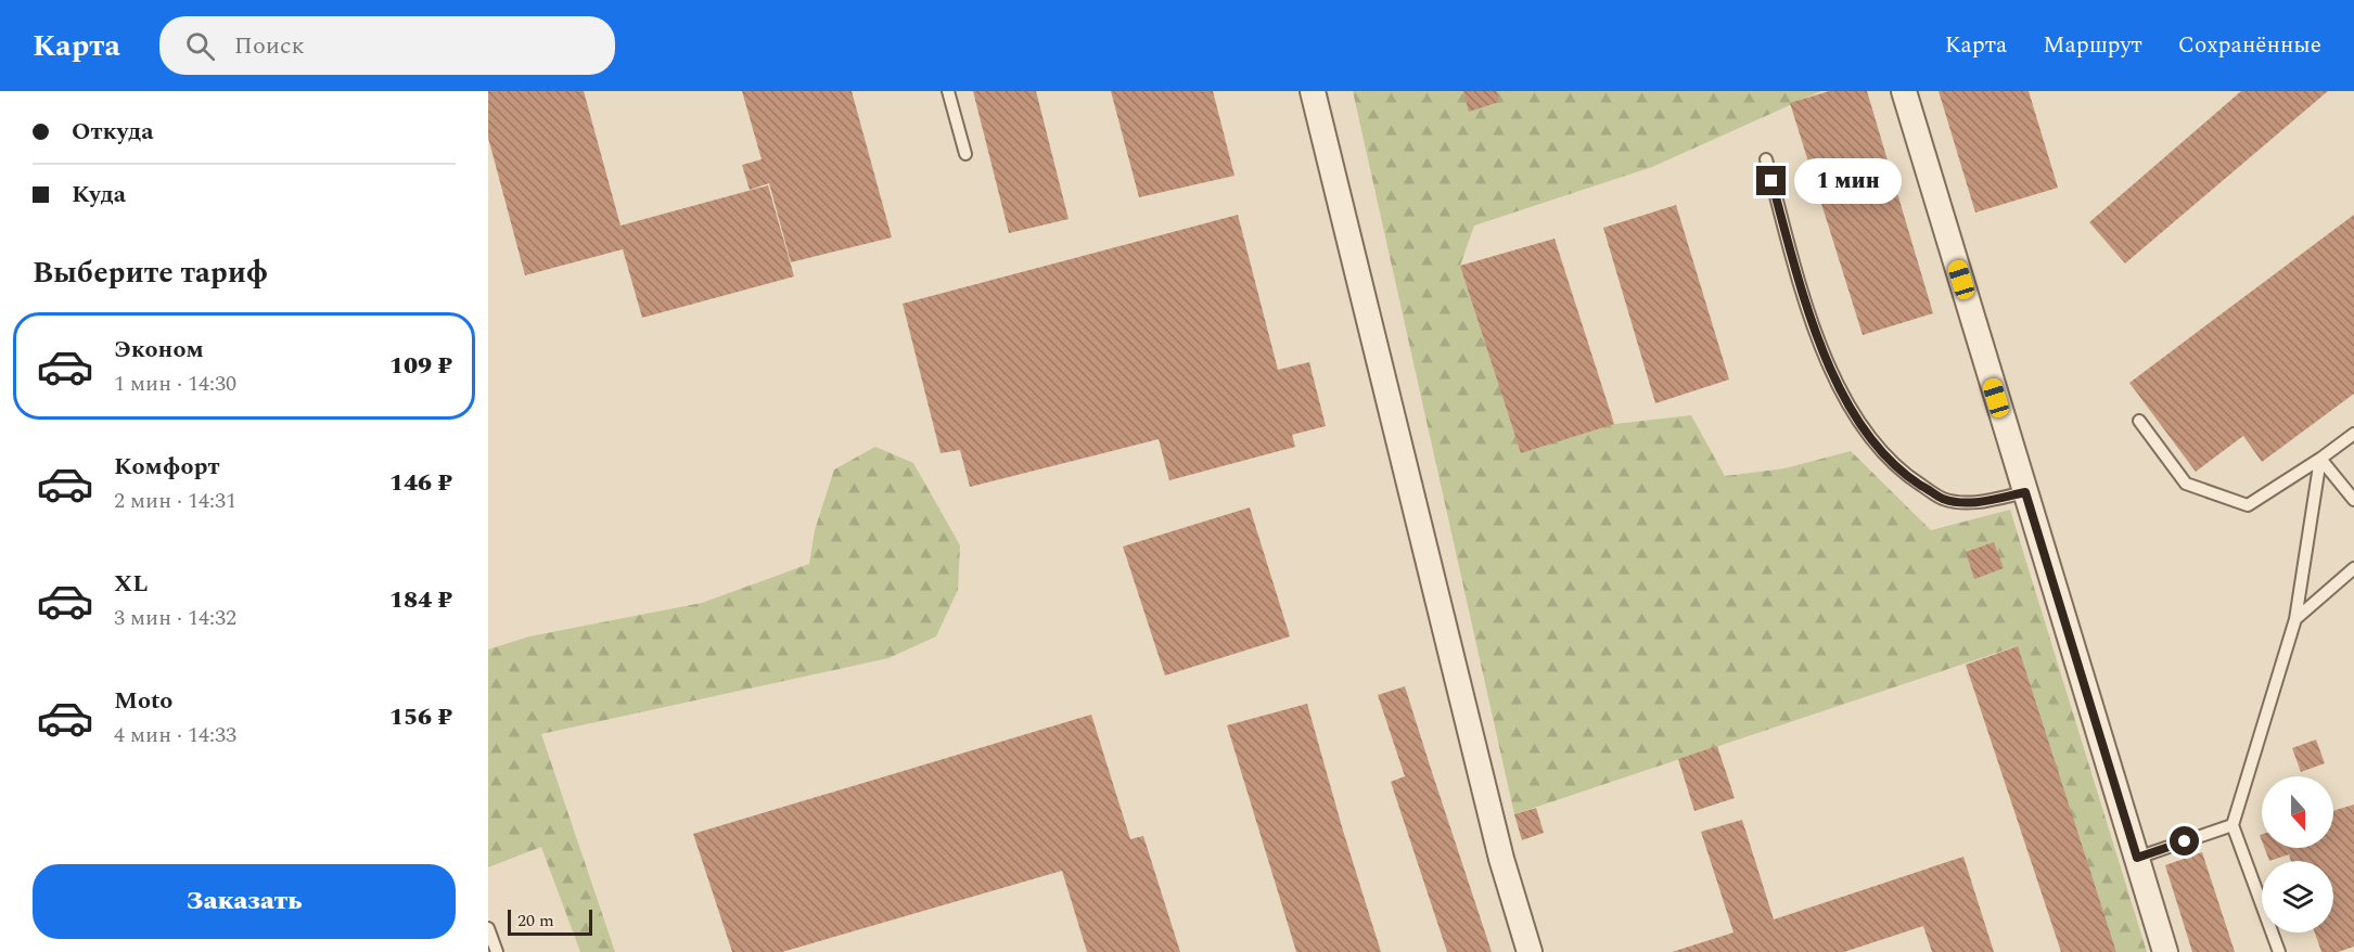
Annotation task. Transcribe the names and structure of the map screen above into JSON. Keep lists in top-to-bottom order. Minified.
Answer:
{"scale_bar":"20 m","north":"bottom","page":{"header":"Карта","search":"Поиск","nav":["Карта","Маршрут","Сохранённые"],"banner":["Откуда","Куда"],"bubble":"1 мин","heading":"Выберите тариф","list":[{"name":"Эконом","note":"1 мин · 14:30","value":"109 ₽"},{"name":"Комфорт","note":"2 мин · 14:31","value":"146 ₽"},{"name":"XL","note":"3 мин · 14:32","value":"184 ₽"},{"name":"Moto","note":"4 мин · 14:33","value":"156 ₽"}],"buttons":"Заказать","scale":"20 m"}}
